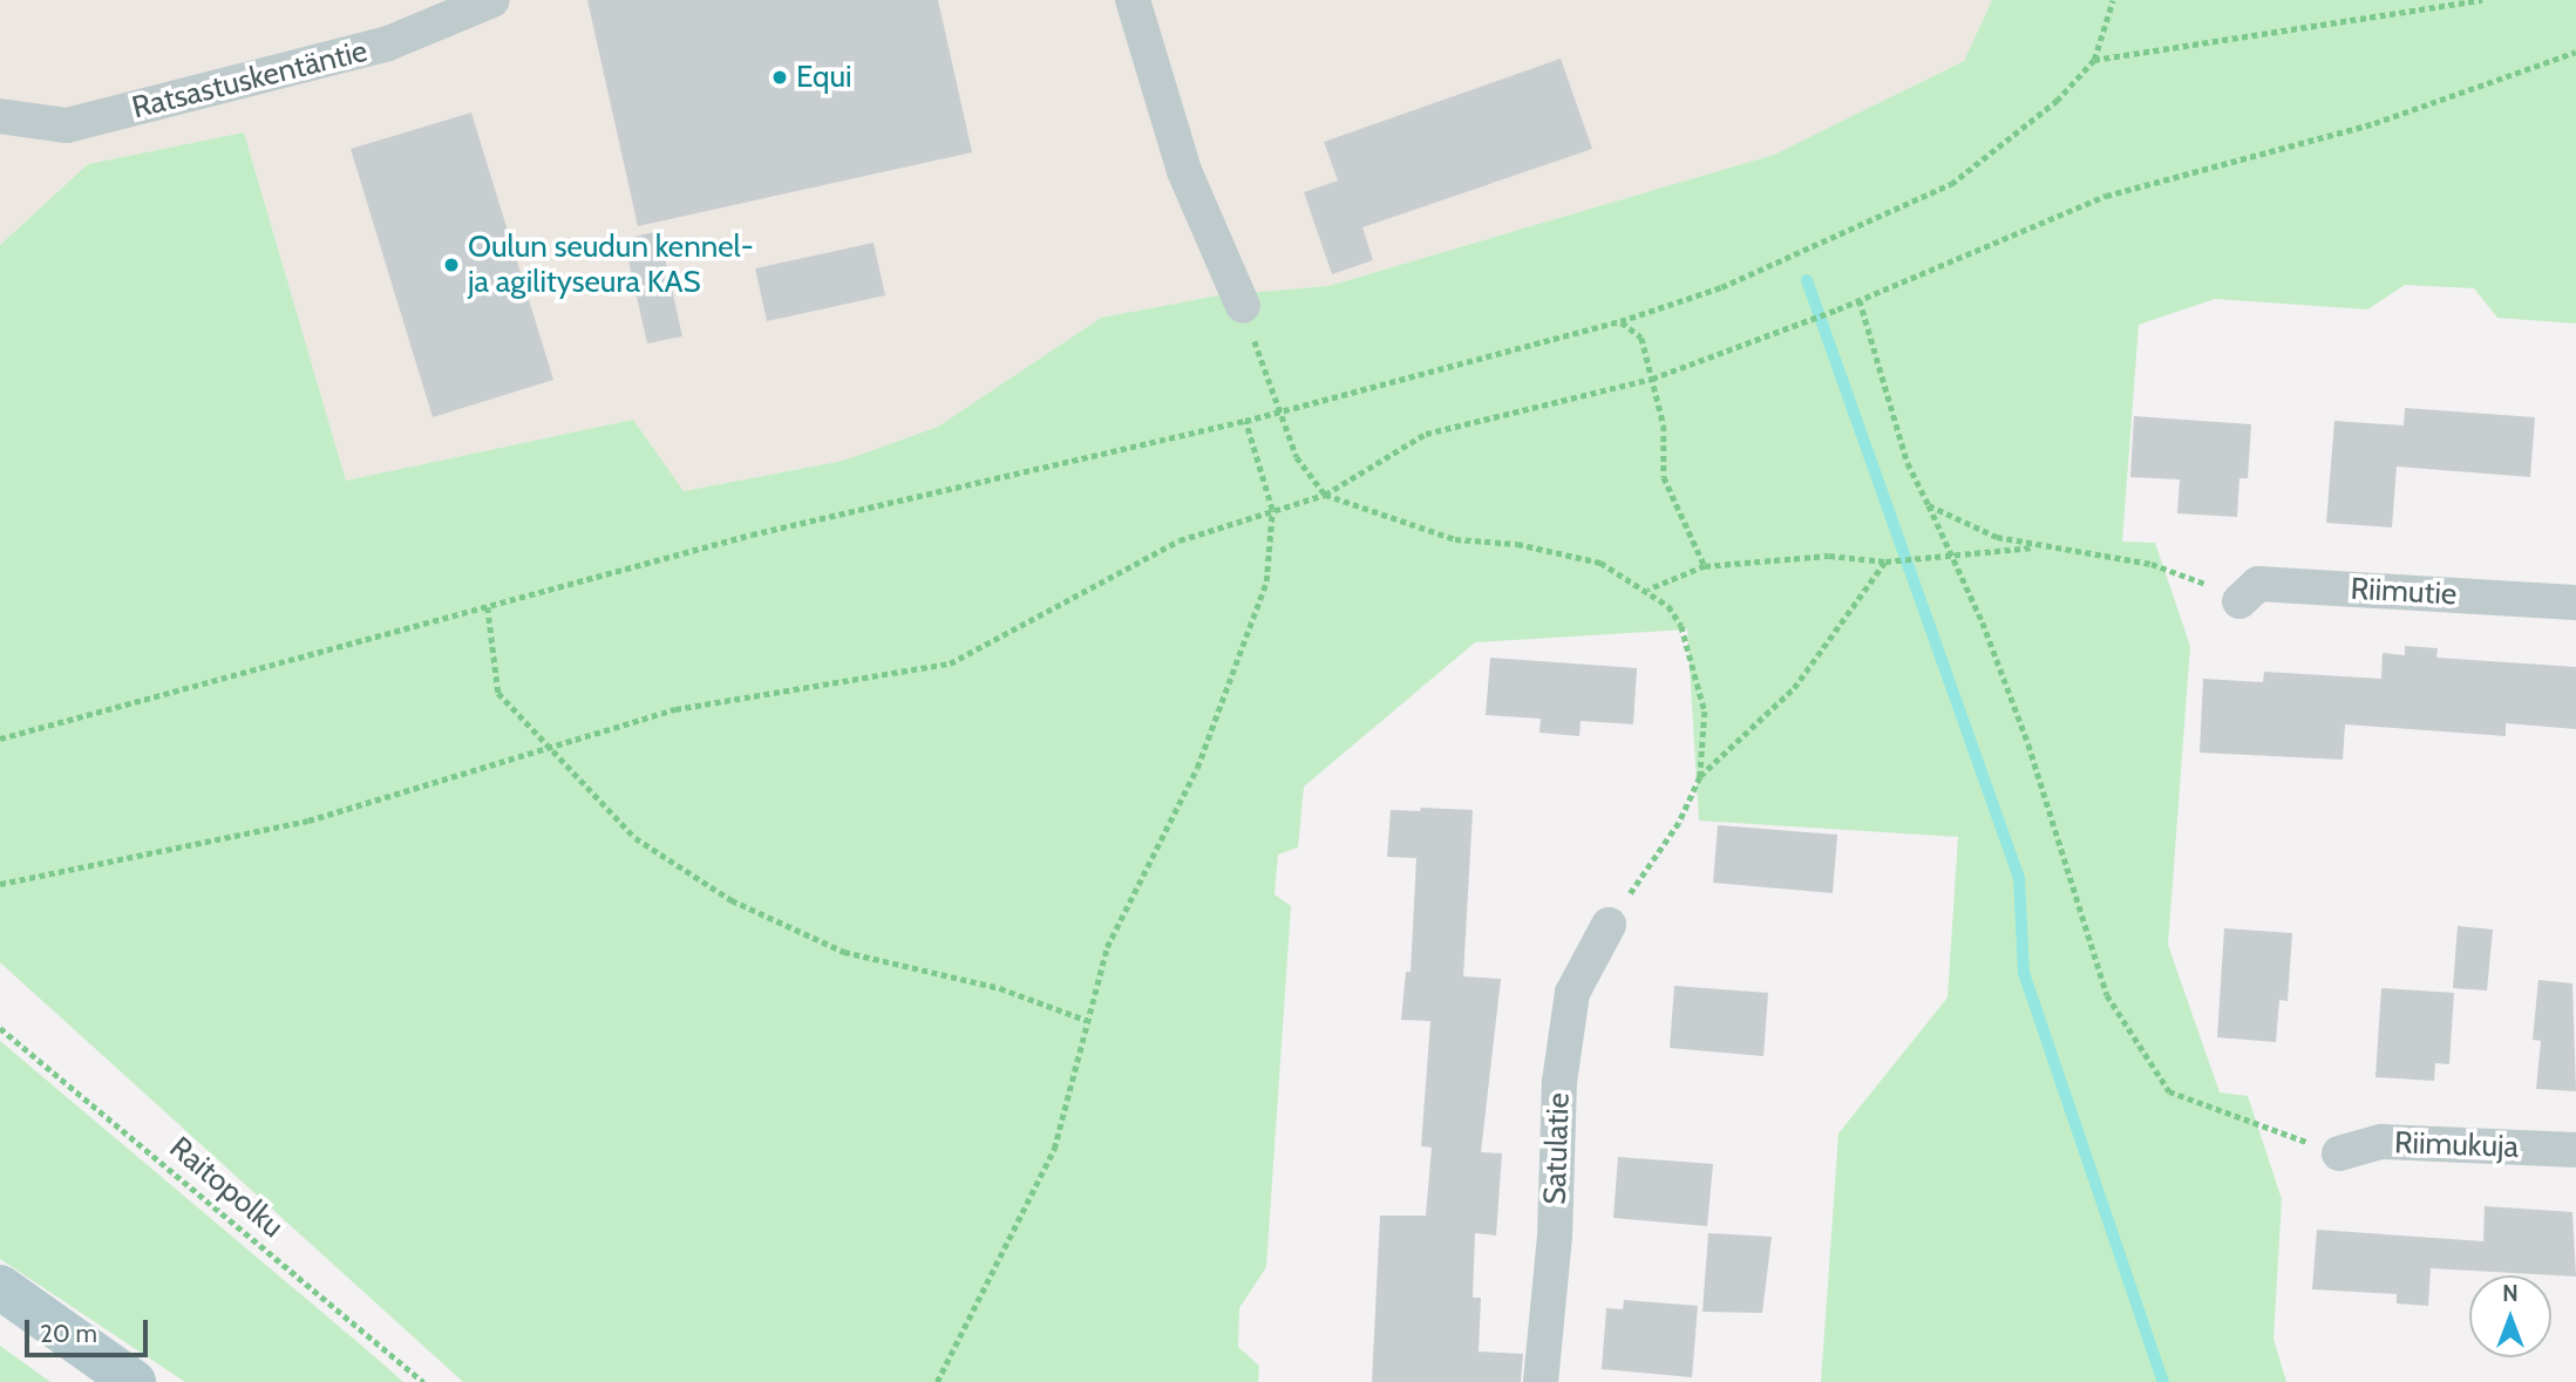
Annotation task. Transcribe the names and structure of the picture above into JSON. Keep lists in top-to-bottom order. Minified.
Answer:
{"streets":{"street":["Ratsastuskentäntie","Riimutie","Riimukuja","Satulatie"],"path":["Raitopolku"]},"places":["Equi","Oulun seudun kennel- ja agilityseura KAS"],"scale_bar":"20 m","north":"top"}
